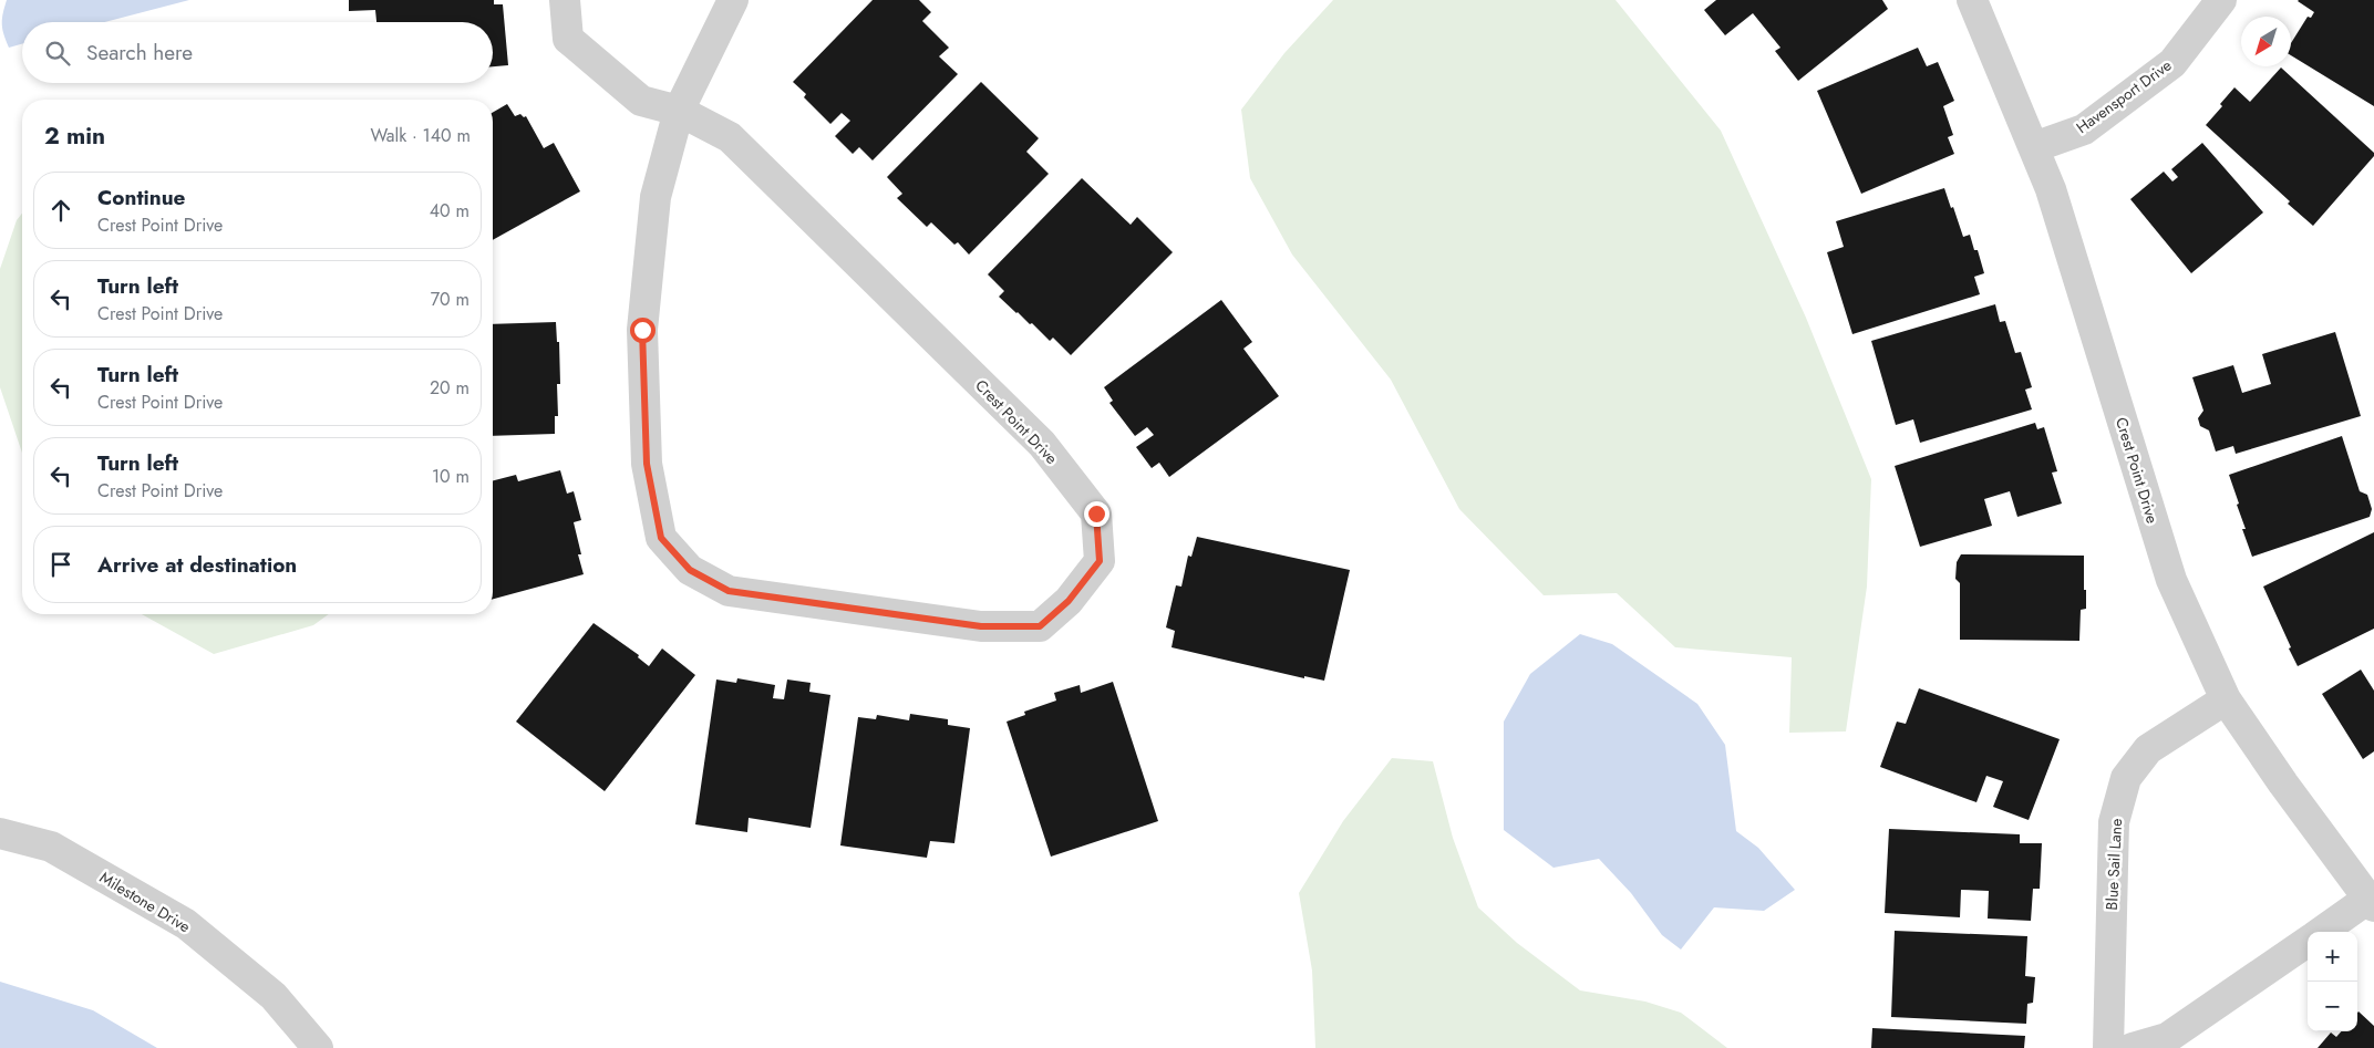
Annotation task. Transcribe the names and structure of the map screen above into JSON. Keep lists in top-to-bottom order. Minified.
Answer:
{"streets":{"street":["Havensport Drive","Crest Point Drive","Blue Sail Lane","Milestone Drive"]},"crossings":[["Havensport Drive","Crest Point Drive"],["Crest Point Drive","Blue Sail Lane"]],"north":"bottom left","page":{"search":"Search here","heading":["2 min","Walk · 140 m"],"list":[["Continue","Crest Point Drive","40 m"],["Turn left","Crest Point Drive","70 m"],["Turn left","Crest Point Drive","20 m"],["Turn left","Crest Point Drive","10 m"],"Arrive at destination"],"map_buttons":["+","−"]}}
